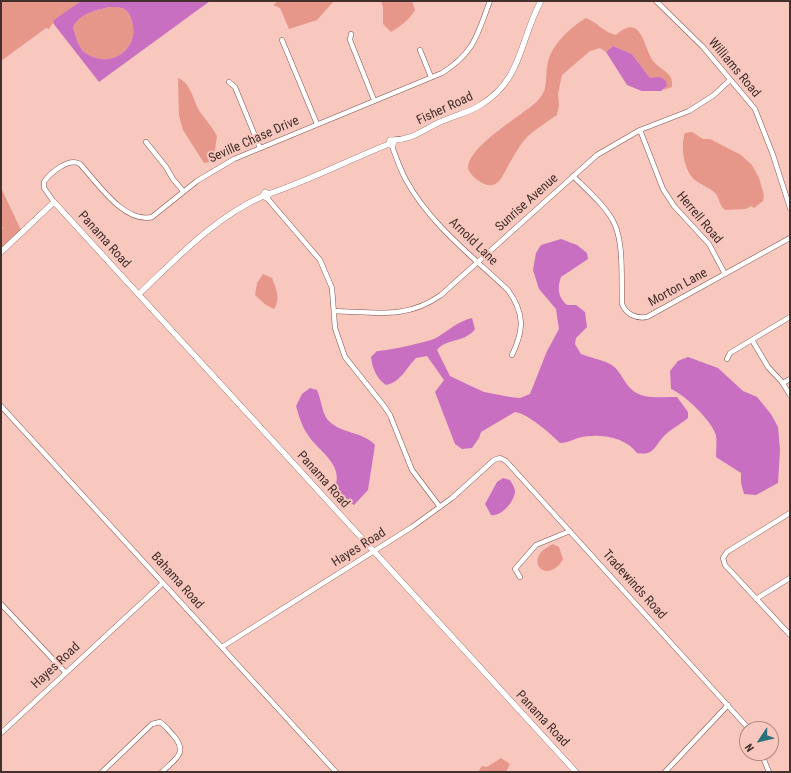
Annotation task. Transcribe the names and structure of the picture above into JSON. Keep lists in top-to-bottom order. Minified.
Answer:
{"streets":{"street":["Williams Road","Fisher Road","Seville Chase Drive","Sunrise Avenue","Herrell Road","Panama Road","Arnold Lane","Morton Lane","Hayes Road","Bahama Road","Tradewinds Road"]},"crossings":[["Williams Road","Sunrise Avenue"],["Fisher Road","Panama Road"],["Fisher Road","Arnold Lane"],["Seville Chase Drive","Panama Road"],["Sunrise Avenue","Herrell Road"],["Sunrise Avenue","Arnold Lane"],["Sunrise Avenue","Morton Lane"],["Herrell Road","Morton Lane"],["Panama Road","Hayes Road"],["Hayes Road","Bahama Road"],["Hayes Road","Tradewinds Road"]],"north":"bottom left"}
